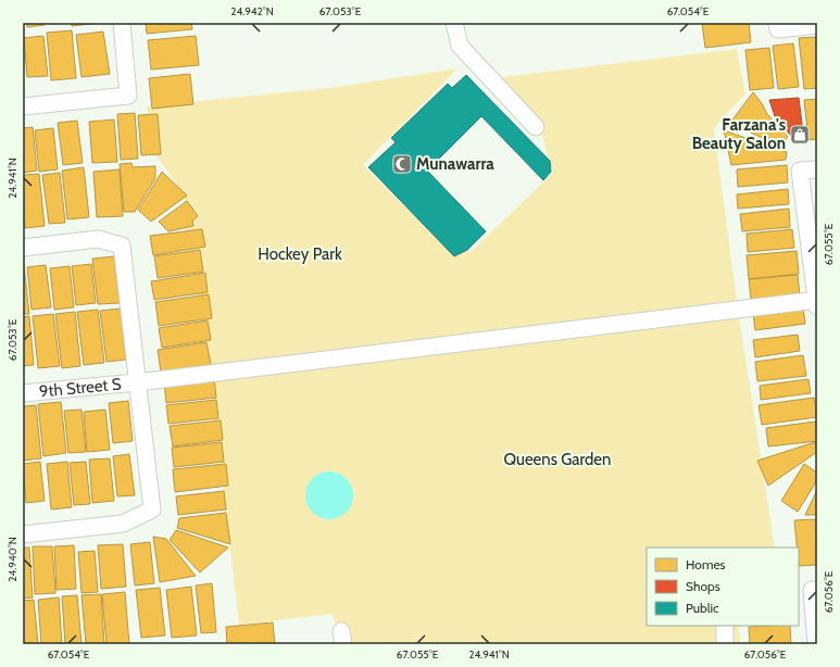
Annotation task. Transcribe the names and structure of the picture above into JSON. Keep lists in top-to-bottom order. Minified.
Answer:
{"streets":{"street":["9th Street S"]},"parks":["Hockey Park","Queens Garden"],"places":{"shop":["Farzana's Beauty Salon"],"mosque":["Munawarra"]},"legend":["Homes","Shops","Public"],"coordinates":["24.942°N","67.053°E","67.054°E","24.941°N","67.055°E","24.940°N","67.056°E"]}
